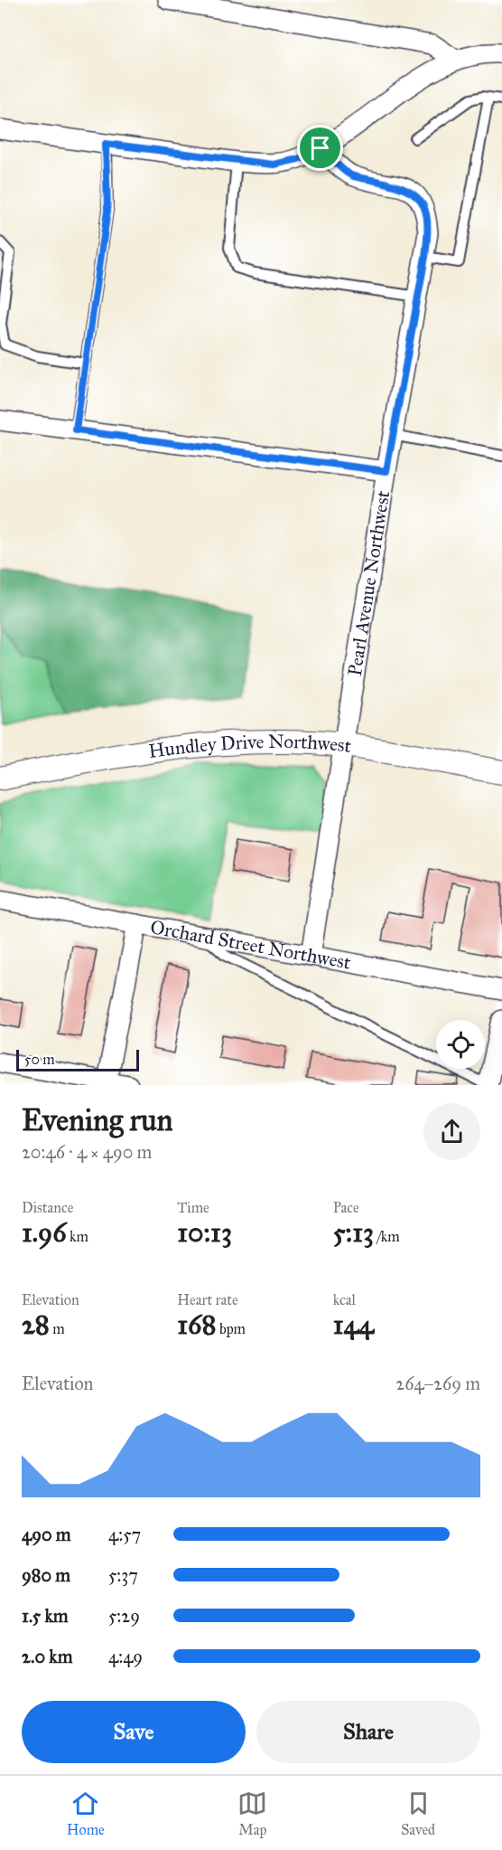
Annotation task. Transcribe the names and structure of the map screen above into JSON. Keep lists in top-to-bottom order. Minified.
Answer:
{"streets":{"street":["Pearl Avenue Northwest","Hundley Drive Northwest","Orchard Street Northwest"]},"crossings":[["Pearl Avenue Northwest","Hundley Drive Northwest"],["Pearl Avenue Northwest","Orchard Street Northwest"]],"scale_bar":"50 m","page":{"scale":"50 m","heading":["Evening run","20:46 · 4 × 490 m"],"stats":[["Distance","1.96 km"],["Time","10:13"],["Pace","5:13 /km"],["Elevation","28 m"],["Heart rate","168 bpm"],["kcal","144"]],"chart":["Elevation","264–269 m"],"list":[{"name":"490 m","note":"4:57"},{"name":"980 m","note":"5:37"},{"name":"1.5 km","note":"5:29"},{"name":"2.0 km","note":"4:49"}],"buttons":["Save","Share"],"tabs":["Home","Map","Saved"]}}
